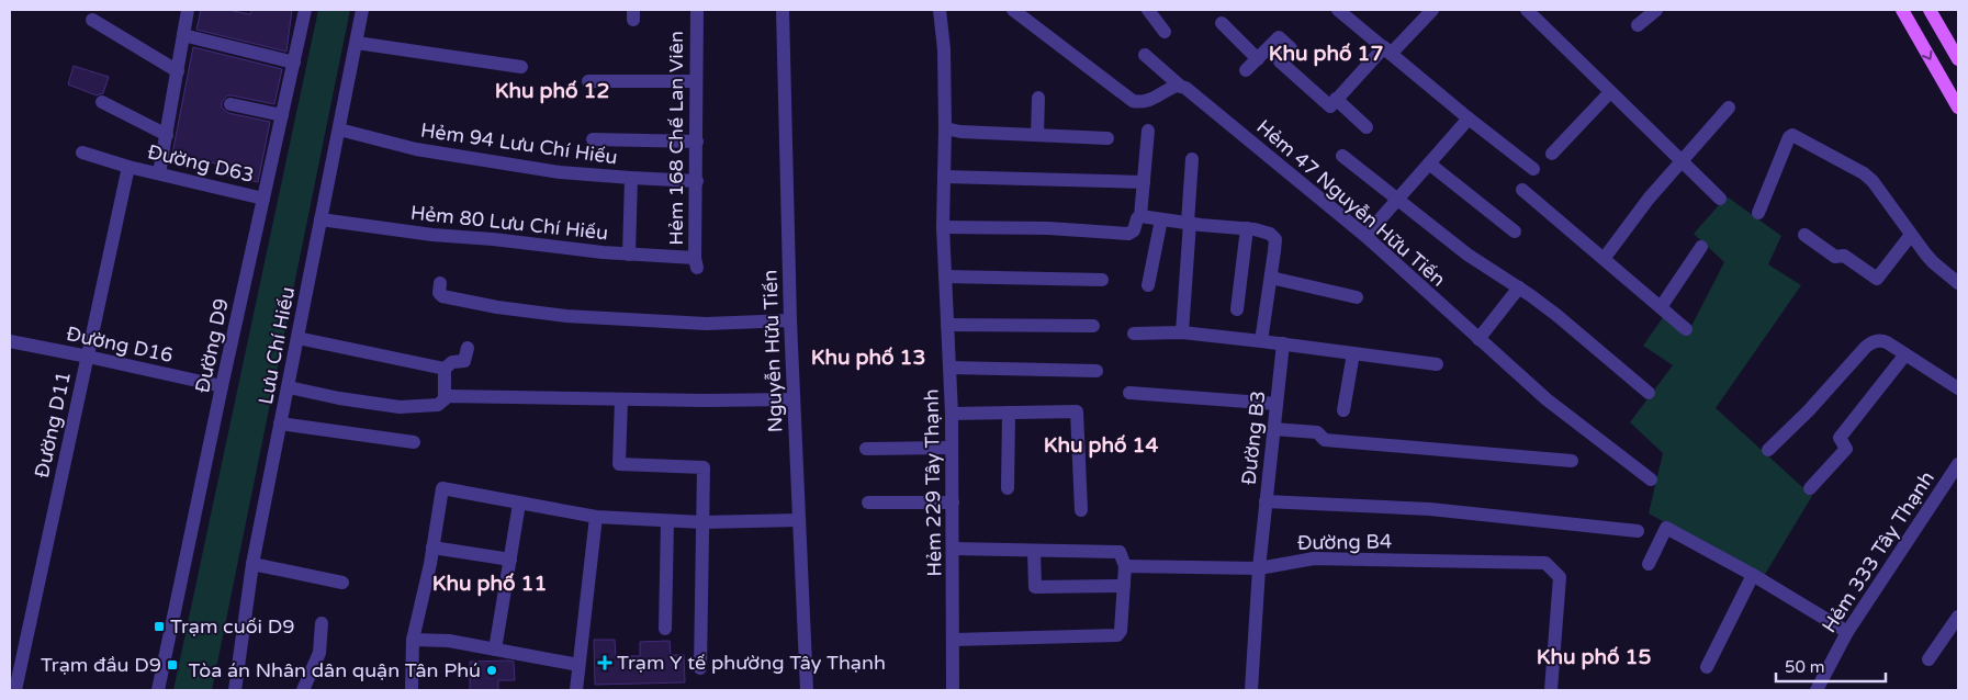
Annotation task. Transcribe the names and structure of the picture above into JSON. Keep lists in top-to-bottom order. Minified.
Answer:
{"streets":{"street":["Hẻm 168 Chế Lan Viên","Hẻm 94 Lưu Chí Hiếu","Đường D63","Hẻm 47 Nguyễn Hữu Tiến","Hẻm 80 Lưu Chí Hiếu","Đường D16","Đường D9","Lưu Chí Hiếu","Nguyễn Hữu Tiến","Đường D11","Đường B3","Hẻm 229 Tây Thạnh","Đường B4","Hẻm 333 Tây Thạnh"]},"crossings":[["Hẻm 168 Chế Lan Viên","Hẻm 94 Lưu Chí Hiếu"],["Hẻm 168 Chế Lan Viên","Hẻm 80 Lưu Chí Hiếu"],["Hẻm 94 Lưu Chí Hiếu","Lưu Chí Hiếu"],["Đường D63","Đường D9"],["Đường D63","Đường D11"],["Hẻm 80 Lưu Chí Hiếu","Lưu Chí Hiếu"],["Đường D16","Đường D9"],["Đường D16","Đường D11"],["Đường B3","Đường B4"]],"districts":["Khu phố 17","Khu phố 12","Khu phố 13","Khu phố 14","Khu phố 11","Khu phố 15"],"places":{"transit":["Trạm cuối D9","Trạm đầu D9"],"health":["Trạm Y tế phường Tây Thạnh"],"other":["Tòa án Nhân dân quận Tân Phú"]},"scale_bar":"50 m"}
